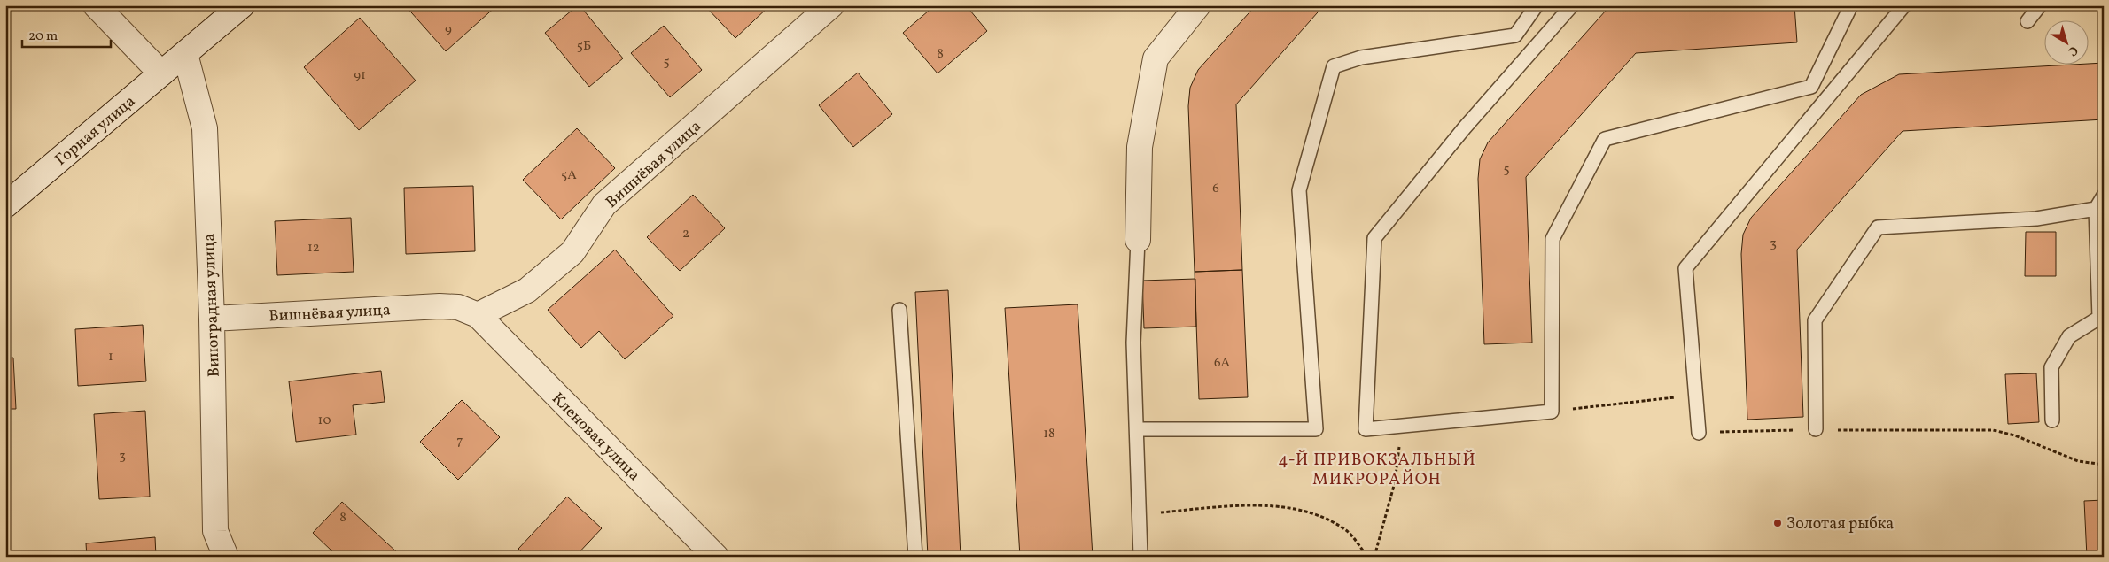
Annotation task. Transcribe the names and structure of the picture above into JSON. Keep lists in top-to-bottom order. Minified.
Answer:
{"streets":{"street":["Горная улица","Вишнёвая улица","Виноградная улица","Кленовая улица"]},"crossings":[["Горная улица","Виноградная улица"],["Вишнёвая улица","Виноградная улица"],["Вишнёвая улица","Кленовая улица"]],"districts":["4-Й ПРИВОКЗАЛЬНЫЙ МИКРОРАЙОН"],"places":["Золотая рыбка"],"house_numbers":["9","5Б","8","5","91","5","5А","6","2","3","12","1","6А","10","18","7","3","8"],"scale_bar":"20 m","north":"bottom right"}
